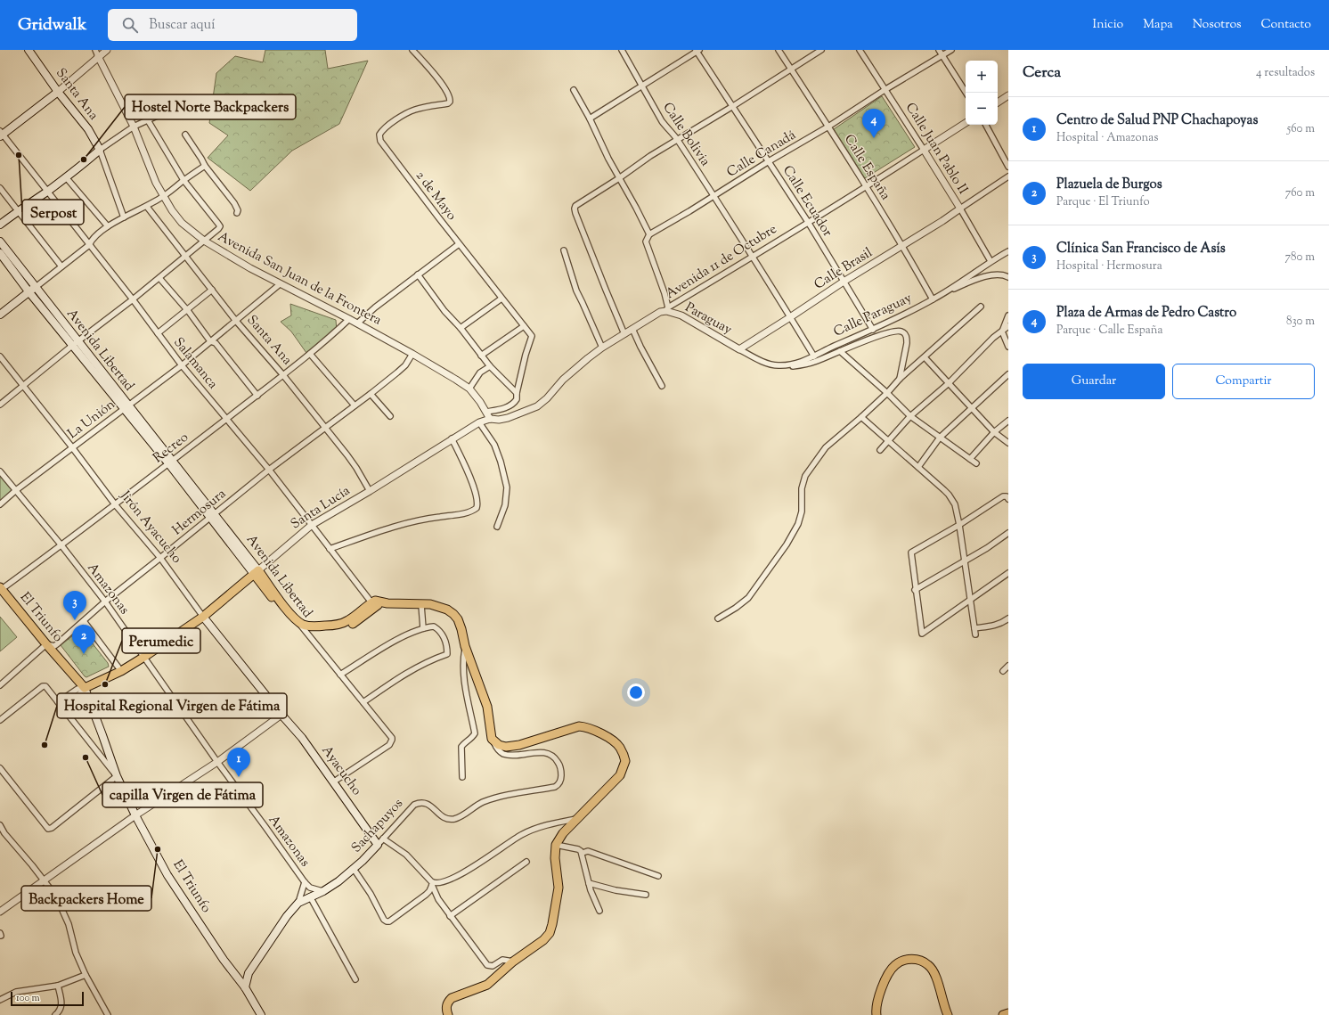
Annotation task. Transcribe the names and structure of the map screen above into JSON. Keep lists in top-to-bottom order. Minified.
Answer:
{"streets":{"highway":["Avenida Libertad","Santa Lucía","El Triunfo"],"main road":["Santa Ana","Jirón Ayacucho","Ayacucho","Sachapuyos"],"street":["Calle Bolivia","Calle Juan Pablo II","Calle Canadá","Calle España","2 de Mayo","Calle Ecuador","Avenida 11 de Octubre","Calle Brasil","Avenida San Juan de la Frontera","Calle Paraguay","Paraguay","Salamanca","La Unión","Recreo","Hermosura","Amazonas"]},"crossings":[["Santa Ana","La Unión"],["Santa Ana","Recreo"],["Santa Ana","Santa Lucía"],["Santa Ana","Hermosura"],["Calle Bolivia","Calle Canadá"],["Calle Bolivia","Avenida 11 de Octubre"],["Calle Bolivia","Calle Brasil"],["Calle Bolivia","Calle Paraguay"],["Calle Juan Pablo II","Calle Canadá"],["Calle Juan Pablo II","Avenida 11 de Octubre"],["Calle Juan Pablo II","Calle Brasil"],["Calle Juan Pablo II","Calle Paraguay"],["Calle Canadá","Calle España"],["Calle Canadá","Calle Ecuador"],["Calle España","Avenida 11 de Octubre"],["Calle España","Calle Brasil"],["Calle España","Calle Paraguay"],["Calle Ecuador","Avenida 11 de Octubre"],["Calle Ecuador","Calle Brasil"],["Calle Ecuador","Calle Paraguay"],["Avenida 11 de Octubre","Avenida San Juan de la Frontera"],["Avenida 11 de Octubre","Paraguay"],["Avenida 11 de Octubre","Santa Lucía"],["Calle Brasil","Calle Paraguay"],["Calle Brasil","Paraguay"],["Avenida San Juan de la Frontera","La Unión"],["Avenida San Juan de la Frontera","Recreo"],["Avenida San Juan de la Frontera","Santa Lucía"],["Avenida San Juan de la Frontera","Hermosura"],["Calle Paraguay","Paraguay"],["Avenida Libertad","La Unión"],["Avenida Libertad","Recreo"],["Avenida Libertad","Santa Lucía"],["Avenida Libertad","Hermosura"],["Salamanca","La Unión"],["Salamanca","Recreo"],["Salamanca","Santa Lucía"],["Salamanca","Hermosura"],["La Unión","Jirón Ayacucho"],["La Unión","Amazonas"],["Recreo","Jirón Ayacucho"],["Recreo","Amazonas"],["Recreo","El Triunfo"],["Santa Lucía","Jirón Ayacucho"],["Santa Lucía","Amazonas"],["Santa Lucía","El Triunfo"],["Hermosura","Jirón Ayacucho"],["Hermosura","Amazonas"],["Hermosura","El Triunfo"],["Jirón Ayacucho","Ayacucho"],["Amazonas","Sachapuyos"],["El Triunfo","Sachapuyos"],["Ayacucho","Sachapuyos"]],"places":["Serpost","Hostel Norte Backpackers","Perumedic","Hospital Regional Virgen de Fátima","capilla Virgen de Fátima","Backpackers Home"],"scale_bar":"100 m","page":{"header":"Gridwalk","search":"Buscar aquí","nav":["Inicio","Mapa","Nosotros","Contacto"],"heading":["Cerca","4 resultados"],"map_buttons":["+","−"],"list":[{"mark":"1","name":"Centro de Salud PNP Chachapoyas","note":"Hospital · Amazonas","value":"560 m"},{"mark":"2","name":"Plazuela de Burgos","note":"Parque · El Triunfo","value":"760 m"},{"mark":"3","name":"Clínica San Francisco de Asís","note":"Hospital · Hermosura","value":"780 m"},{"mark":"4","name":"Plaza de Armas de Pedro Castro","note":"Parque · Calle España","value":"830 m"}],"pins":["4","3","2","1"],"buttons":["Guardar","Compartir"],"scale":"100 m"}}
